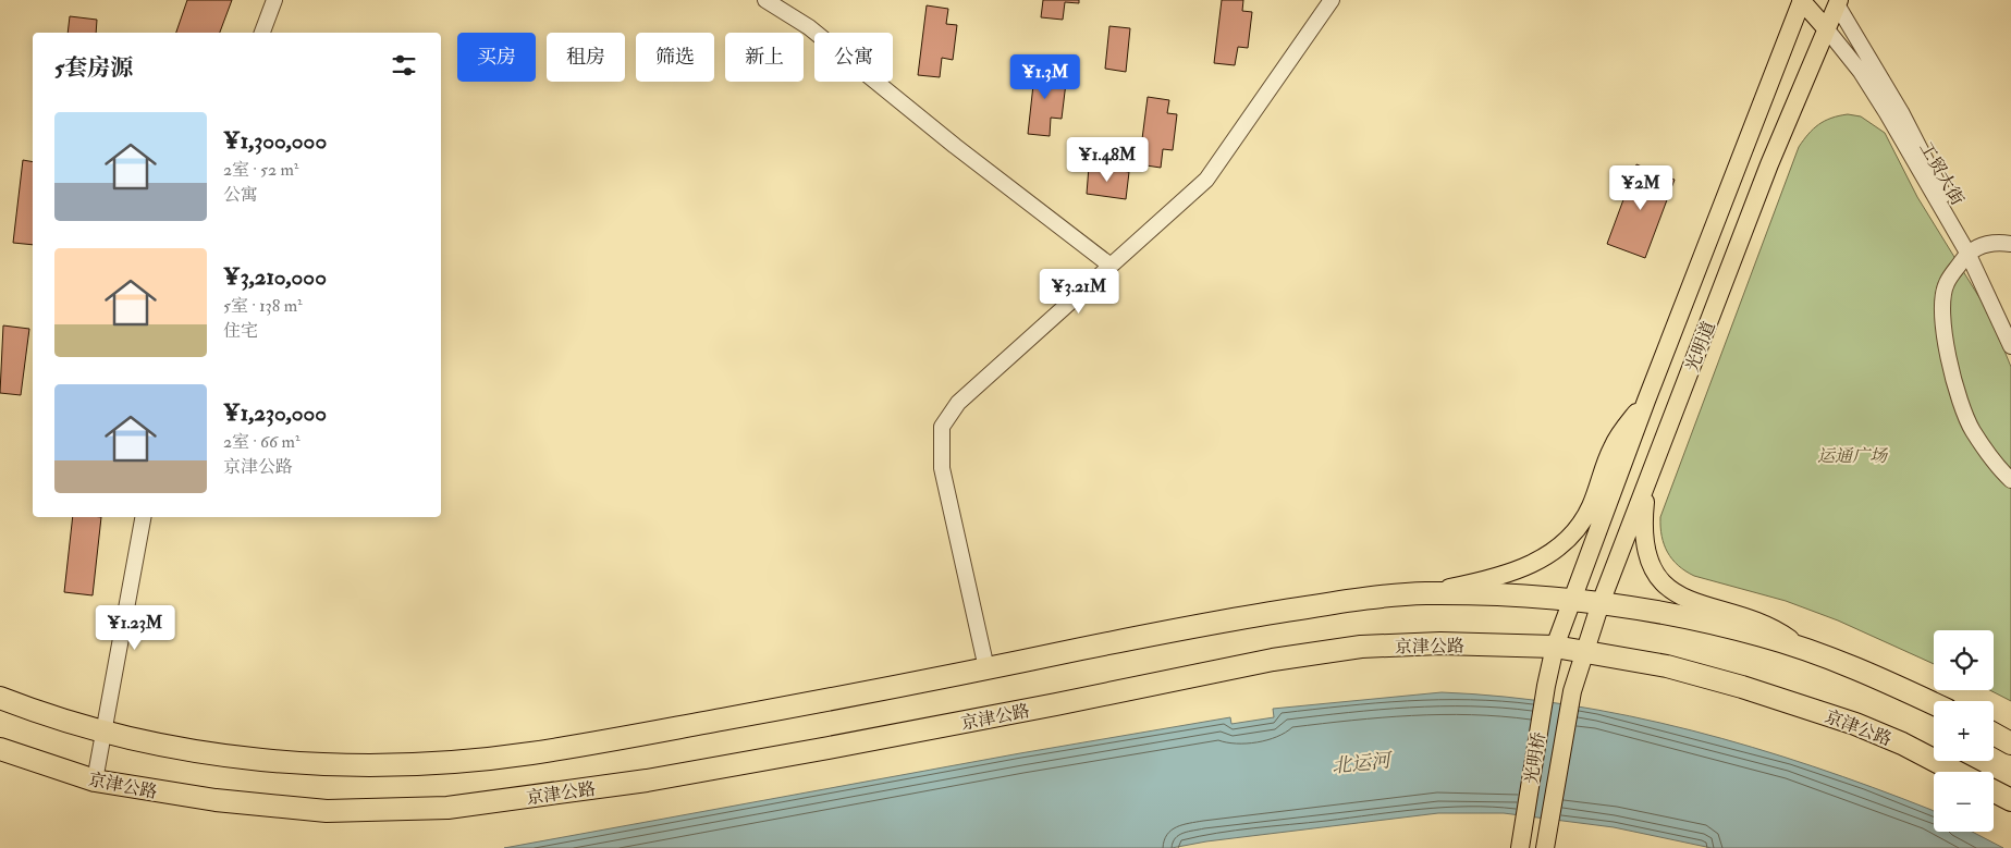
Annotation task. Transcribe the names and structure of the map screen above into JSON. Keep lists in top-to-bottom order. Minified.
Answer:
{"streets":{"highway":["京津公路"],"main road":["光明道","光明桥"],"street":["工贸大街"]},"crossings":[["工贸大街","光明道"],["光明道","京津公路"],["光明道","光明桥"]],"water":["北运河"],"parks":["运通广场"],"page":{"chip":["买房","租房","筛选","新上","公寓"],"heading":"5套房源","price":["¥1.3M","¥1.48M","¥2M","¥3.21M","¥1.23M"],"list":[{"name":"¥1,300,000","note":"2室 · 52 m² · 公寓"},{"name":"¥3,210,000","note":"5室 · 138 m² · 住宅"},{"name":"¥1,230,000","note":"2室 · 66 m² · 京津公路"}],"map_buttons":["+","−"]}}
